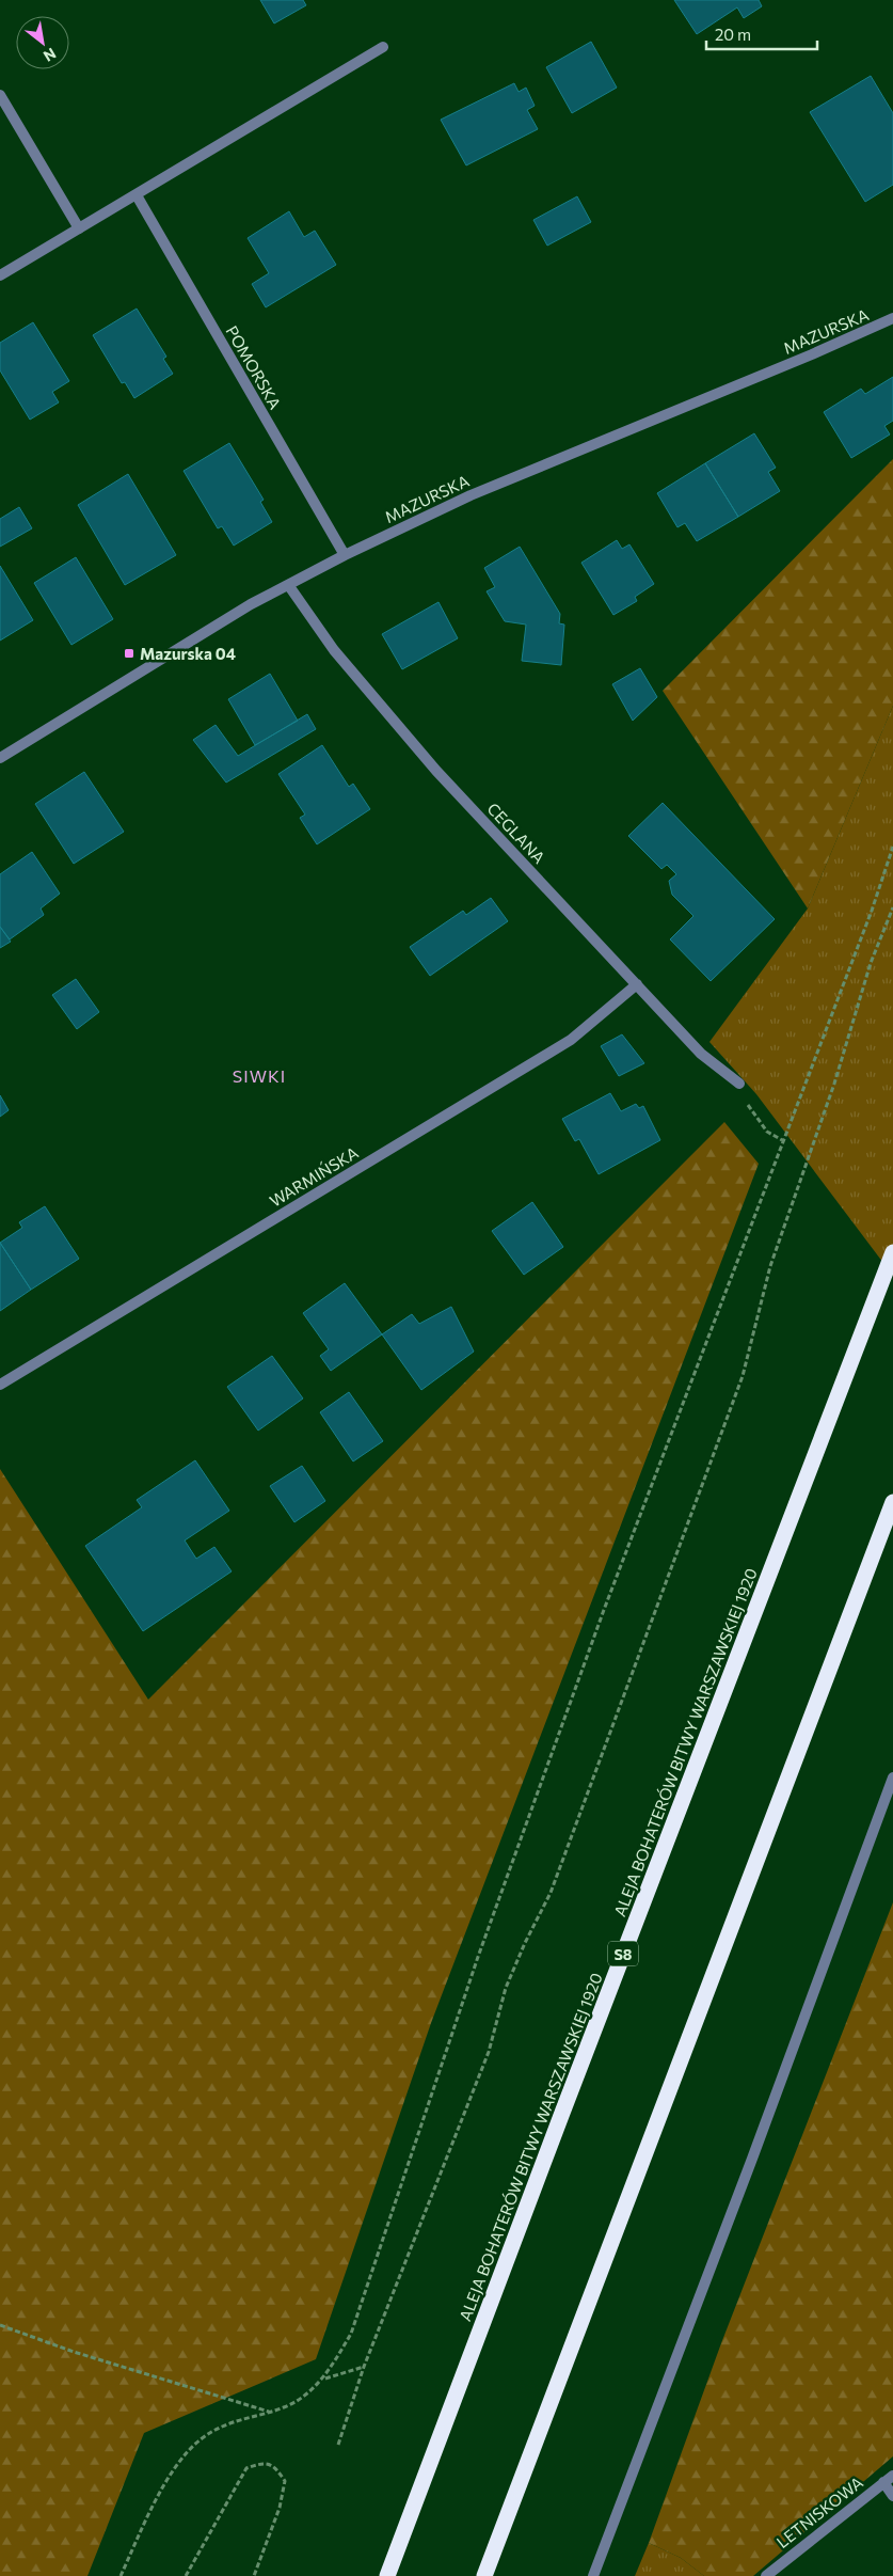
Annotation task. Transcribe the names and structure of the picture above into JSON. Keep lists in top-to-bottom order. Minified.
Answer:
{"streets":{"highway":["ALEJA BOHATERÓW BITWY WARSZAWSKIEJ 1920","S8"],"street":["MAZURSKA","POMORSKA","CEGLANA","WARMIŃSKA","LETNISKOWA"]},"crossings":[["MAZURSKA","POMORSKA"],["MAZURSKA","CEGLANA"],["CEGLANA","WARMIŃSKA"]],"districts":["SIWKI"],"places":{"transit":["Mazurska 04"]},"scale_bar":"20 m","north":"bottom right"}
